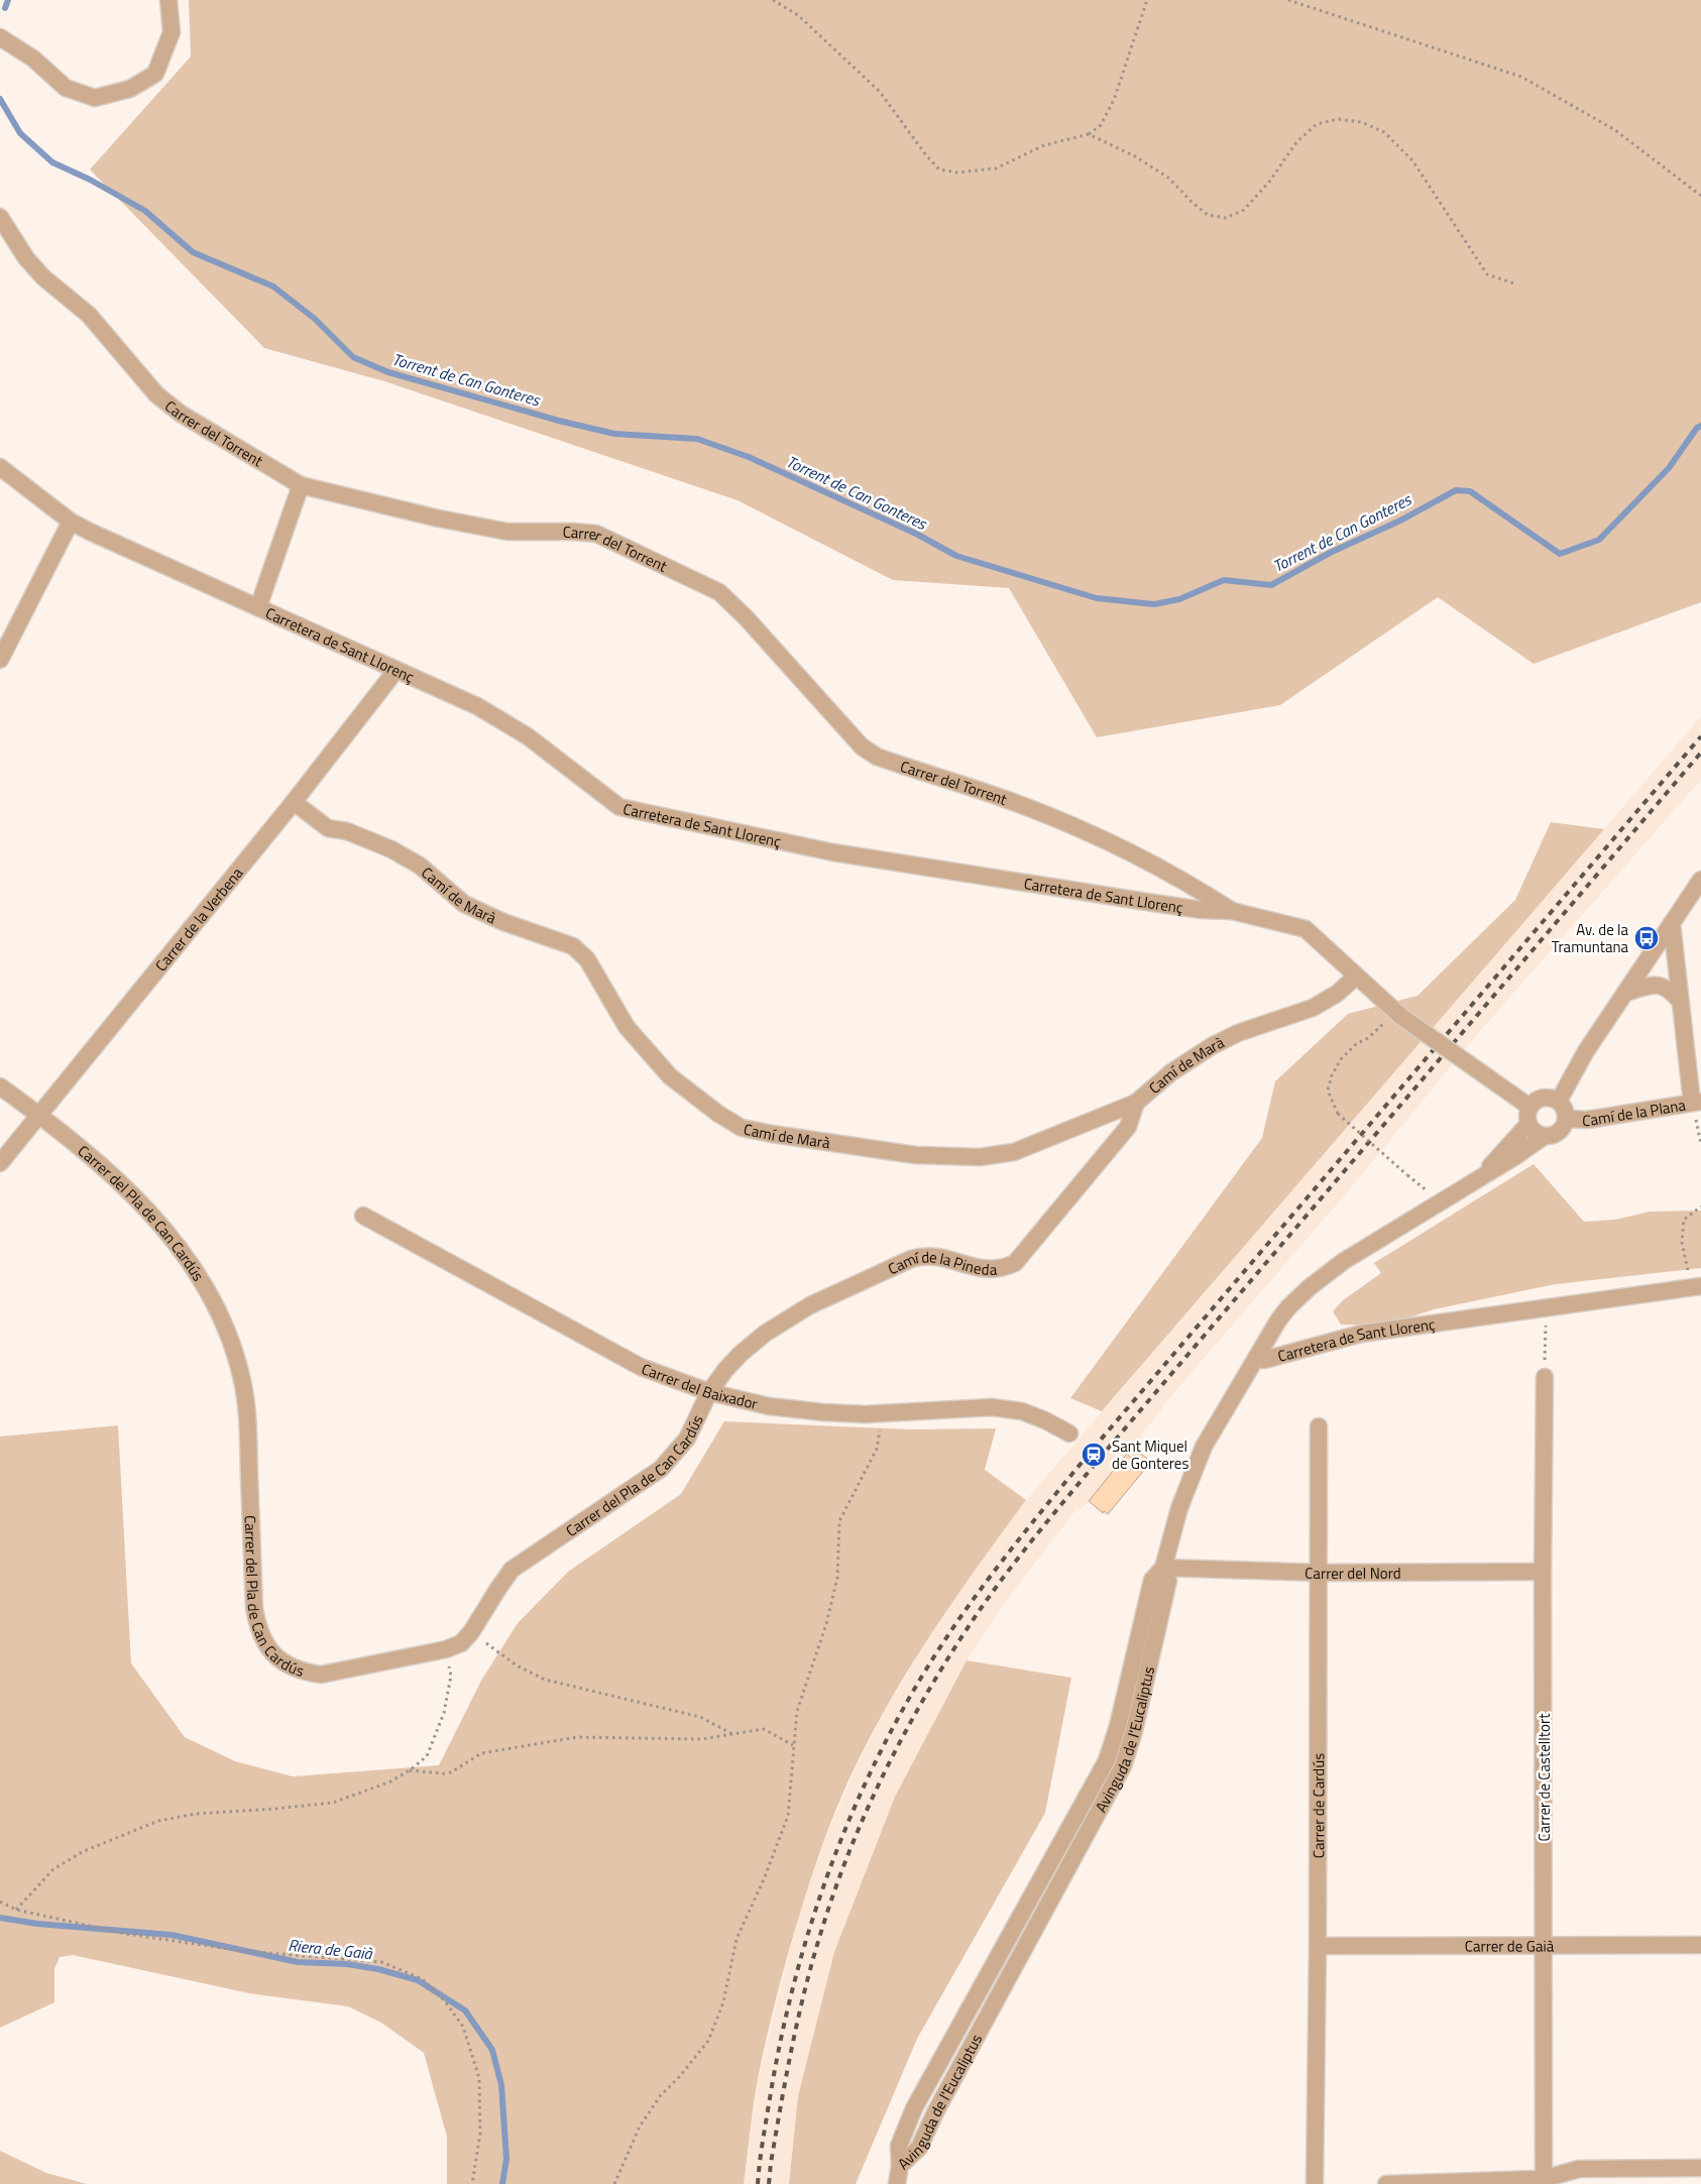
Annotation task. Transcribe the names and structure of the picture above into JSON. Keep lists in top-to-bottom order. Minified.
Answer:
{"streets":{"street":["Carrer del Torrent","Carretera de Sant Llorenç","Camí de Marà","Carrer de la Verbena","Camí de la Plana","Carrer del Pla de Can Cardús","Camí de la Pineda","Carrer del Baixador","Carrer del Nord","Avinguda de l'Eucaliptus","Carrer de Castelltort","Carrer de Cardús","Carrer de Gaià"]},"crossings":[["Carrer del Torrent","Carretera de Sant Llorenç"],["Carretera de Sant Llorenç","Camí de Marà"],["Carretera de Sant Llorenç","Carrer de la Verbena"],["Carretera de Sant Llorenç","Camí de la Plana"],["Carretera de Sant Llorenç","Avinguda de l'Eucaliptus"],["Camí de Marà","Carrer de la Verbena"],["Camí de Marà","Camí de la Pineda"],["Carrer de la Verbena","Carrer del Pla de Can Cardús"],["Carrer del Pla de Can Cardús","Camí de la Pineda"],["Carrer del Pla de Can Cardús","Carrer del Baixador"],["Camí de la Pineda","Carrer del Baixador"],["Carrer del Nord","Avinguda de l'Eucaliptus"],["Carrer del Nord","Carrer de Castelltort"],["Carrer del Nord","Carrer de Cardús"],["Carrer de Castelltort","Carrer de Gaià"],["Carrer de Cardús","Carrer de Gaià"]],"water":["Torrent de Can Gonteres","Riera de Gaià"],"places":{"bus stop":["Av. de la Tramuntana"],"station":["Sant Miquel de Gonteres"]}}
